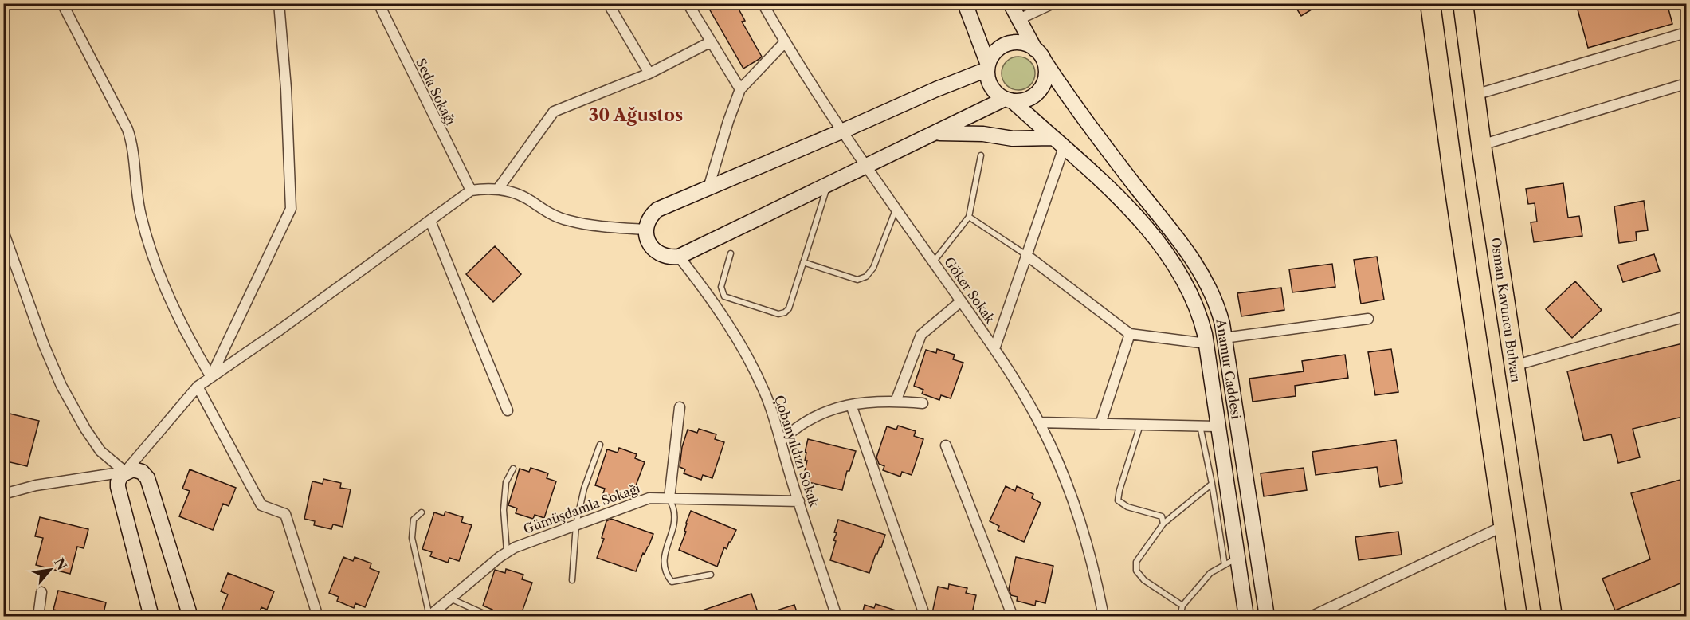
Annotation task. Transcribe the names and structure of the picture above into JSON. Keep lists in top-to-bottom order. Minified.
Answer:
{"streets":{"highway":["Osman Kavuncu Bulvarı"],"street":["Seda Sokağı","Göker Sokak","Anamur Caddesi","Çobanyıldızı Sokak","Gümüşdamla Sokağı"]},"crossings":[["Çobanyıldızı Sokak","Gümüşdamla Sokağı"]],"districts":["30 Ağustos"],"north":"top right"}
